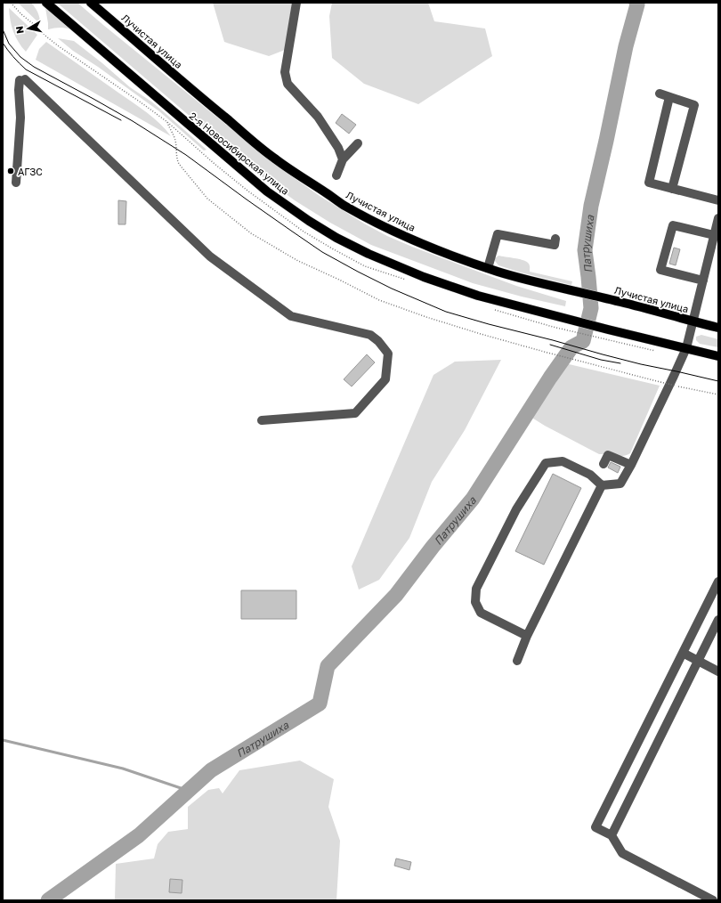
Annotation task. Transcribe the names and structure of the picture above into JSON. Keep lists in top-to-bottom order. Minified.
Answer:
{"streets":{"main road":["Лучистая улица","2-я Новосибирская улица"]},"water":["Патрушиха"],"places":["АГЗС"],"north":"left"}
